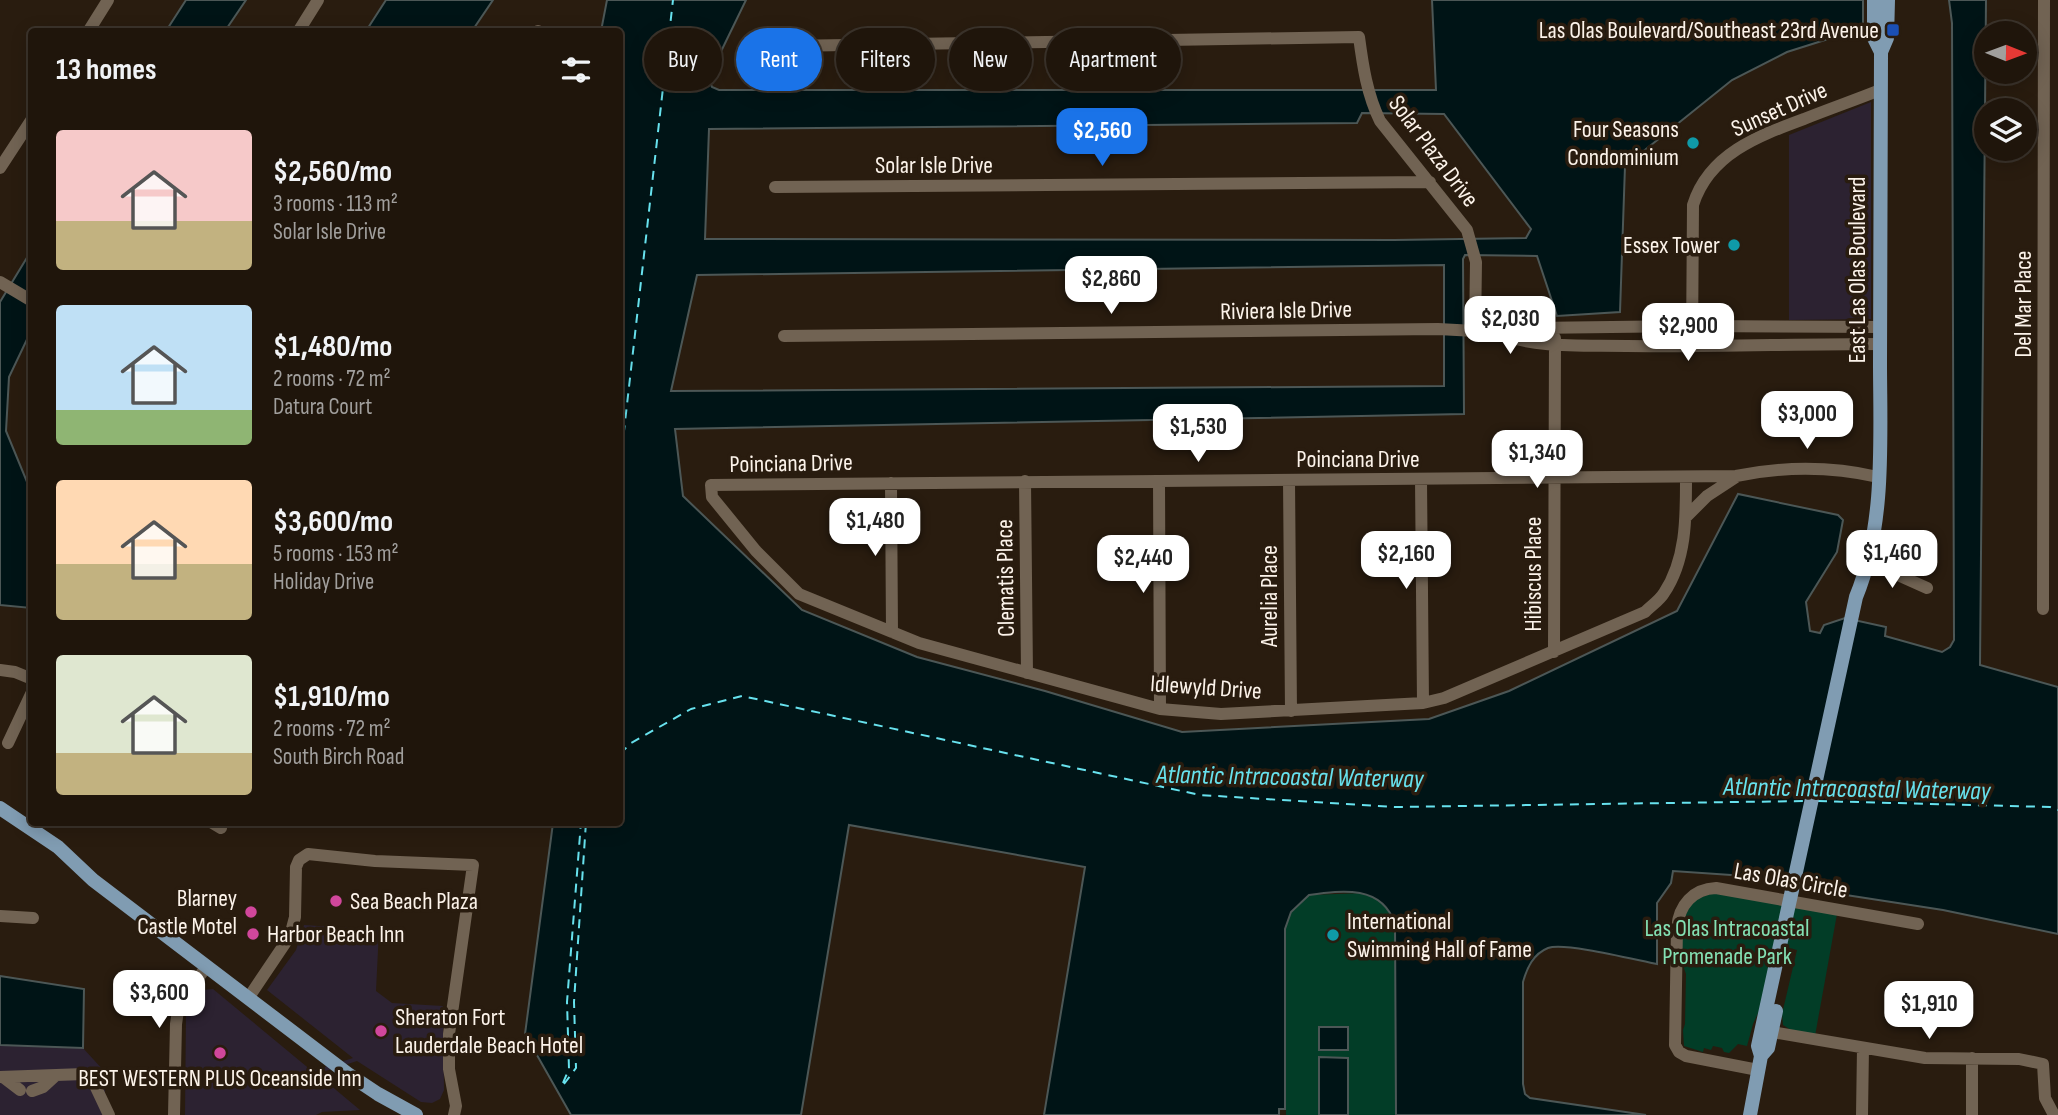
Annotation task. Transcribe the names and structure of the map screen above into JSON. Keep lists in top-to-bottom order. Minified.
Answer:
{"streets":{"main road":["East Las Olas Boulevard"],"street":["Sunset Drive","Solar Plaza Drive","Solar Isle Drive","Del Mar Place","Riviera Isle Drive","Poinciana Drive","Hibiscus Place","Clematis Place","Aurelia Place","Idlewyld Drive","Las Olas Circle"]},"crossings":[["Sunset Drive","East Las Olas Boulevard"],["Sunset Drive","Riviera Isle Drive"],["Solar Plaza Drive","Solar Isle Drive"],["Solar Plaza Drive","Riviera Isle Drive"],["East Las Olas Boulevard","Riviera Isle Drive"],["East Las Olas Boulevard","Poinciana Drive"],["East Las Olas Boulevard","Las Olas Circle"],["Riviera Isle Drive","Hibiscus Place"],["Poinciana Drive","Hibiscus Place"],["Poinciana Drive","Clematis Place"],["Poinciana Drive","Aurelia Place"],["Poinciana Drive","Idlewyld Drive"],["Hibiscus Place","Idlewyld Drive"],["Clematis Place","Idlewyld Drive"],["Aurelia Place","Idlewyld Drive"]],"water":["Atlantic Intracoastal Waterway"],"parks":["Las Olas Intracoastal Promenade Park"],"places":{"transit":["Las Olas Boulevard/Southeast 23rd Avenue"],"other":["Four Seasons Condominium","Essex Tower","Sea Beach Plaza","Blarney Castle Motel","Harbor Beach Inn","International Swimming Hall of Fame","Sheraton Fort Lauderdale Beach Hotel","BEST WESTERN PLUS Oceanside Inn"]},"north":"right","page":{"chip":["Buy","Rent","Filters","New","Apartment"],"heading":"13 homes","price":["$2,560","$2,860","$2,030","$2,900","$3,000","$1,530","$1,340","$1,480","$1,460","$2,160","$2,440","$3,600","$1,910"],"list":[{"name":"$2,560/mo","note":"3 rooms · 113 m² · Solar Isle Drive"},{"name":"$1,480/mo","note":"2 rooms · 72 m² · Datura Court"},{"name":"$3,600/mo","note":"5 rooms · 153 m² · Holiday Drive"},{"name":"$1,910/mo","note":"2 rooms · 72 m² · South Birch Road"}]}}
